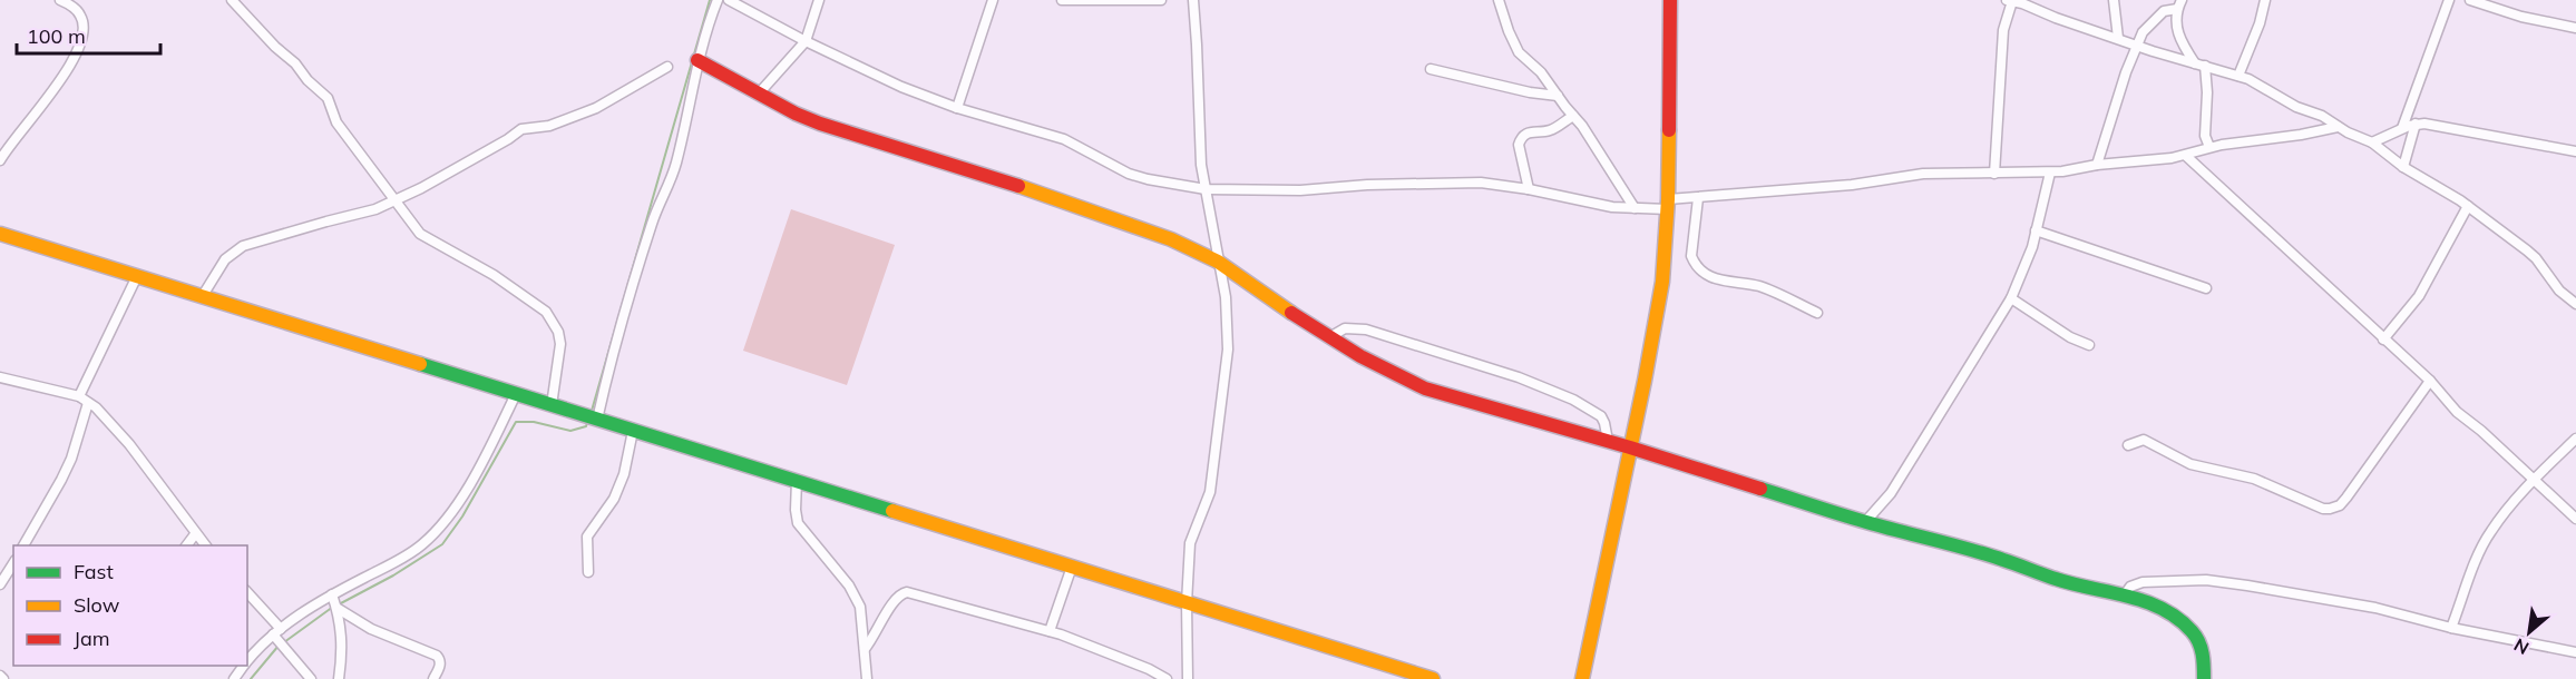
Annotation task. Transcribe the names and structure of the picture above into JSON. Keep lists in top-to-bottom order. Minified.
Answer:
{"legend":["Fast","Slow","Jam"],"scale_bar":"100 m","north":"bottom left"}
